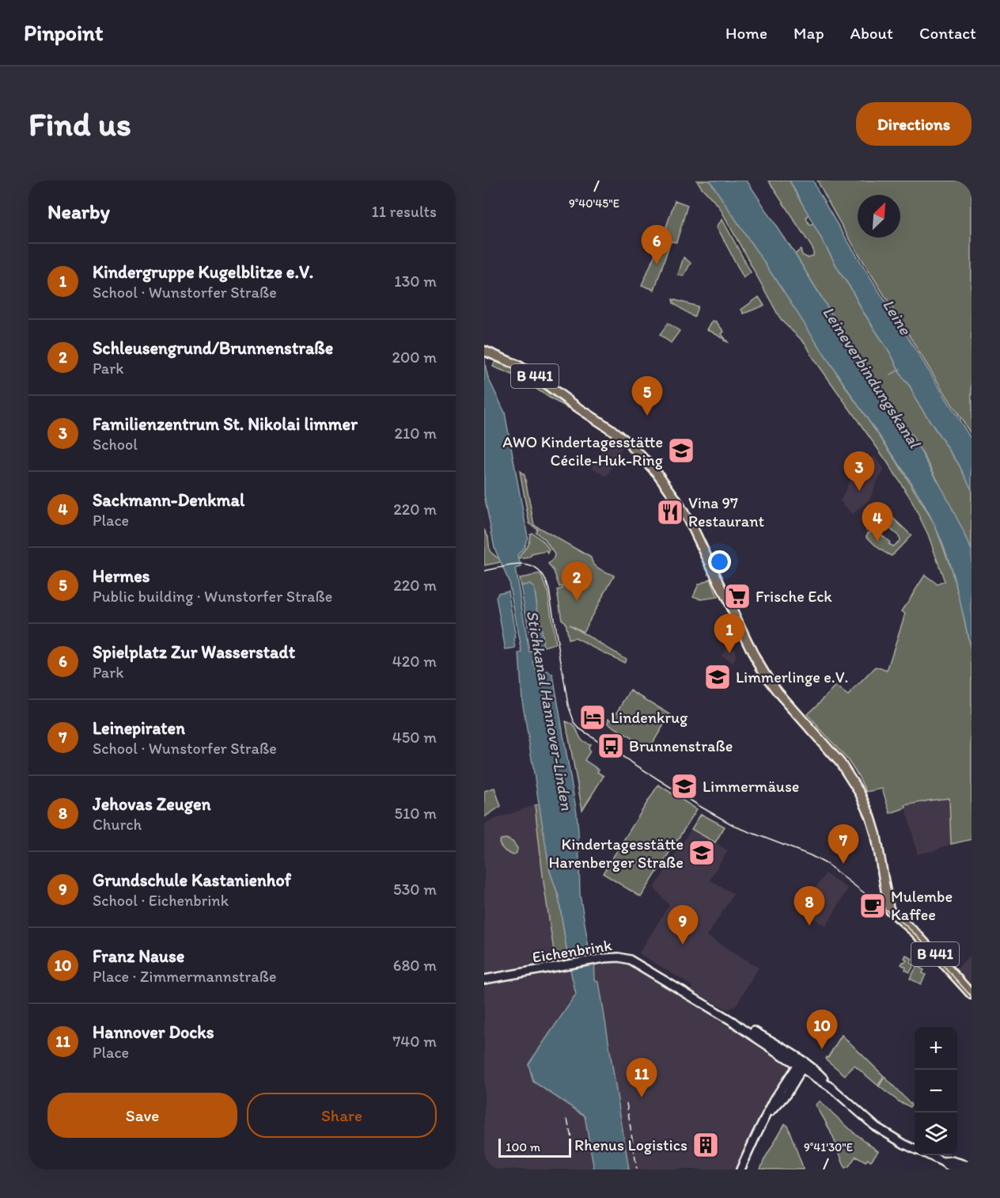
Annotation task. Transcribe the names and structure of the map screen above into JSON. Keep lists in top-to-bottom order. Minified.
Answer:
{"streets":{"main road":["B 441","Eichenbrink"]},"water":["Leine","Leineverbindungskanal","Stichkanal Hannover-Linden"],"places":{"school or university":["AWO Kindertagesstätte Cécile-Huk-Ring","Limmerlinge e.V.","Limmermäuse","Kindertagesstätte Harenberger Straße"],"restaurant":["Vina 97 Restaurant"],"supermarket":["Frische Eck"],"hotel":["Lindenkrug"],"bus stop":["Brunnenstraße"],"cafe":["Mulembe Kaffee"],"building":["Rhenus Logistics"]},"scale_bar":"100 m","north":"top right","page":{"header":"Pinpoint","nav":["Home","Map","About","Contact"],"buttons":["Directions",["Save","Share"]],"title":"Find us","heading":["Nearby","11 results"],"pins":["6","5","3","4","2","1","7","8","9","10","11"],"list":[{"mark":"1","name":"Kindergruppe Kugelblitze e.V.","note":"School · Wunstorfer Straße","value":"130 m"},{"mark":"2","name":"Schleusengrund/Brunnenstraße","note":"Park","value":"200 m"},{"mark":"3","name":"Familienzentrum St. Nikolai limmer","note":"School","value":"210 m"},{"mark":"4","name":"Sackmann-Denkmal","note":"Place","value":"220 m"},{"mark":"5","name":"Hermes","note":"Public building · Wunstorfer Straße","value":"220 m"},{"mark":"6","name":"Spielplatz Zur Wasserstadt","note":"Park","value":"420 m"},{"mark":"7","name":"Leinepiraten","note":"School · Wunstorfer Straße","value":"450 m"},{"mark":"8","name":"Jehovas Zeugen","note":"Church","value":"510 m"},{"mark":"9","name":"Grundschule Kastanienhof","note":"School · Eichenbrink","value":"530 m"},{"mark":"10","name":"Franz Nause","note":"Place · Zimmermannstraße","value":"680 m"},{"mark":"11","name":"Hannover Docks","note":"Place","value":"740 m"}],"map_buttons":["+","−"],"scale":"100 m"},"coordinates":["9°40'45\"E","9°41'30\"E"]}
